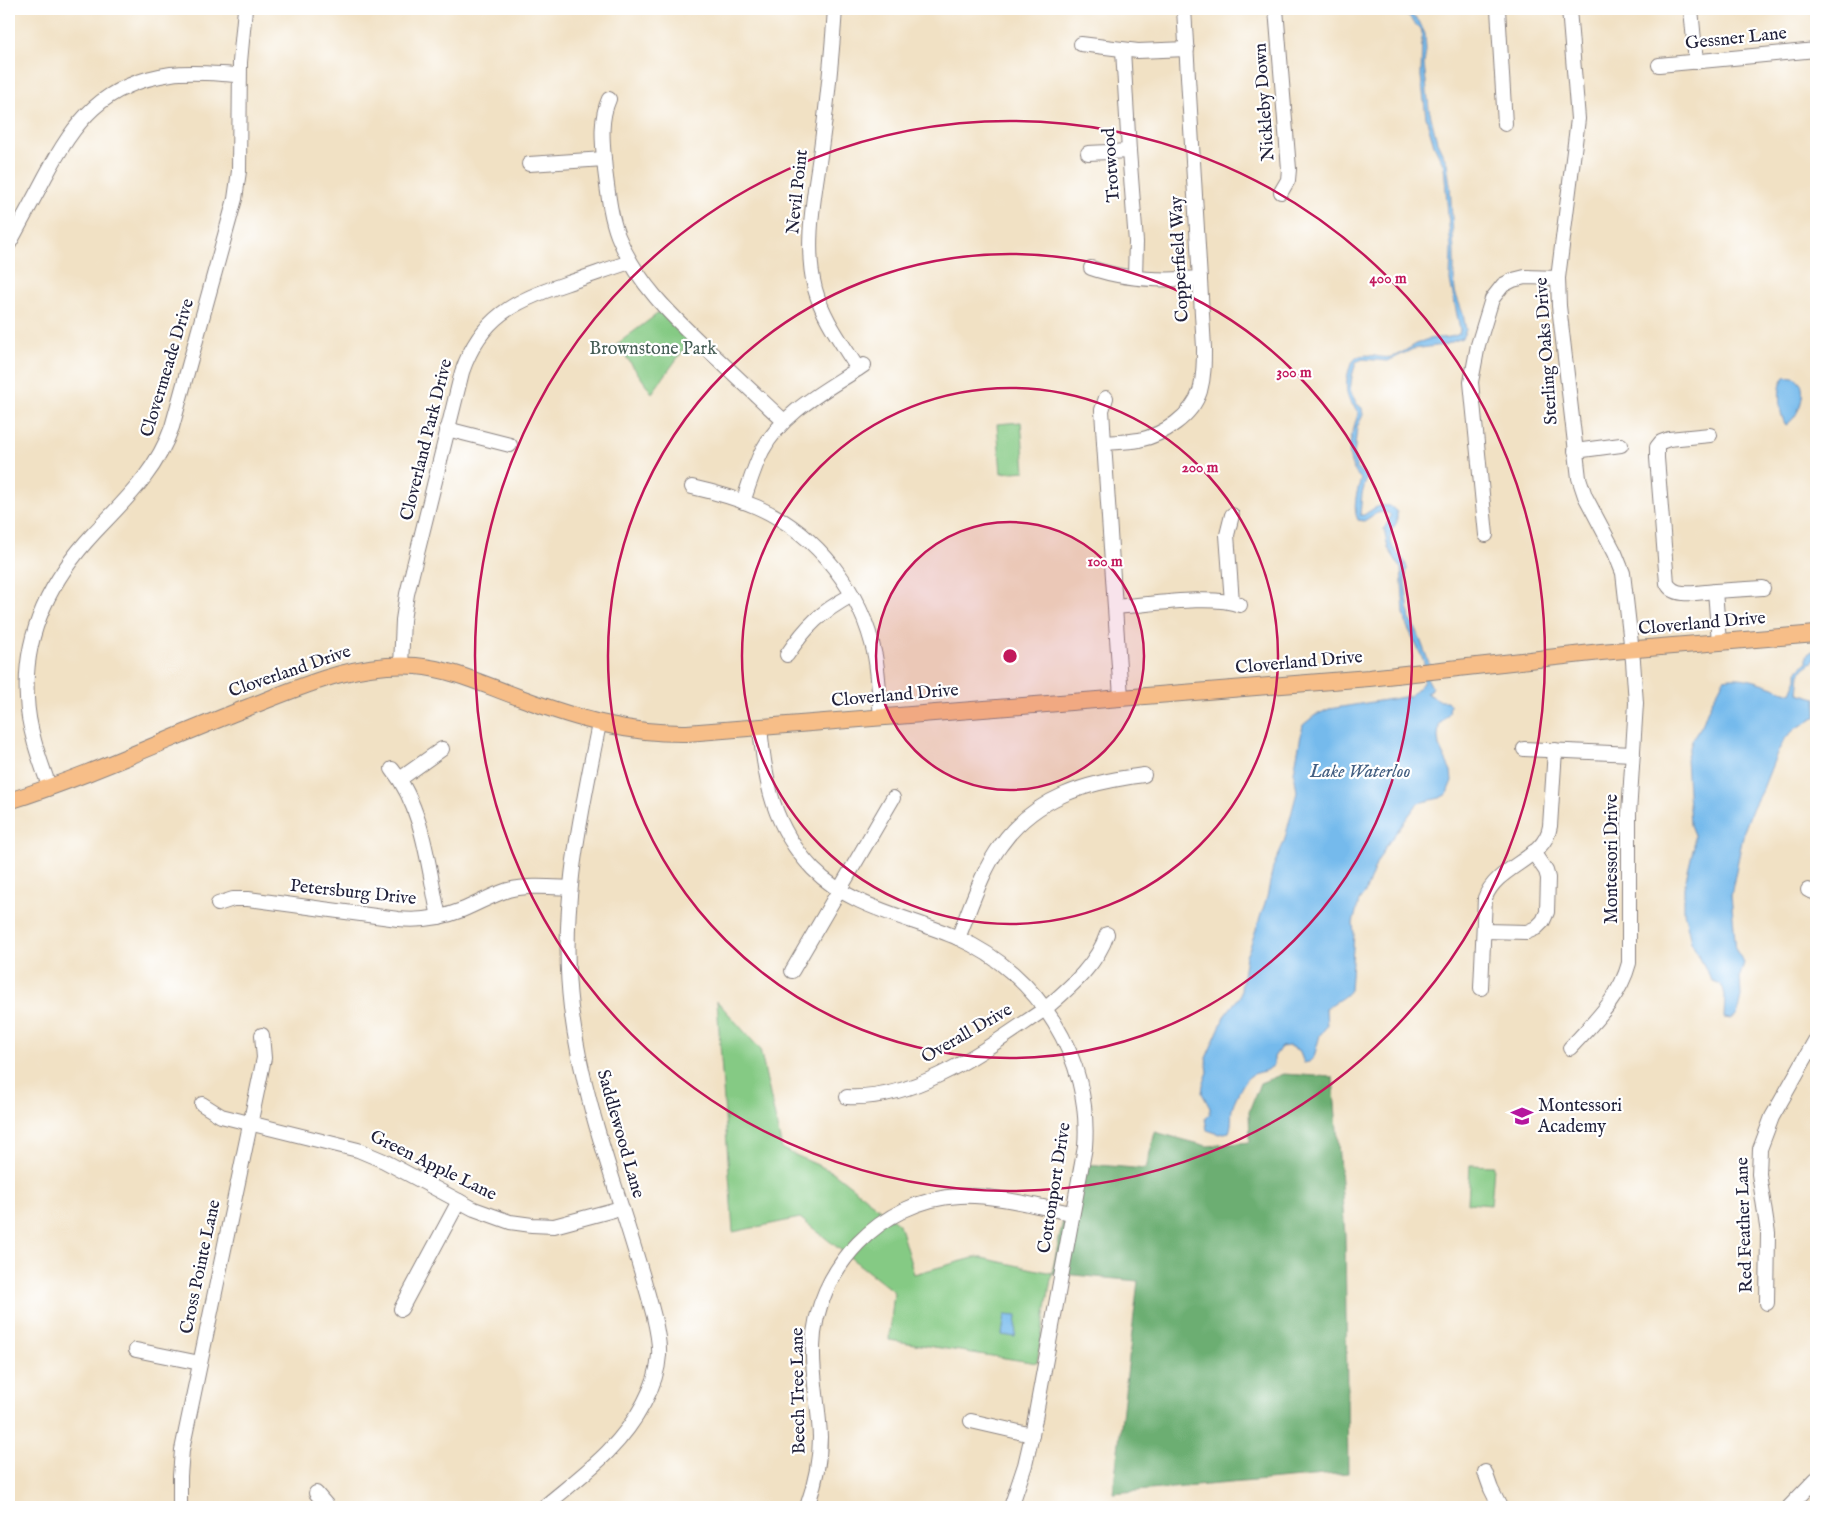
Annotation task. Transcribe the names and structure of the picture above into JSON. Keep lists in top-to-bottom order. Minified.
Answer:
{"streets":{"main road":["Cloverland Drive"],"street":["Gessner Lane","Nickleby Down","Trotwood","Nevil Point","Copperfield Way","Sterling Oaks Drive","Clovermeade Drive","Cloverland Park Drive","Montessori Drive","Petersburg Drive","Overall Drive","Saddlewood Lane","Green Apple Lane","Cottonport Drive","Red Feather Lane","Cross Pointe Lane","Beech Tree Lane"]},"crossings":[["Sterling Oaks Drive","Cloverland Drive"],["Sterling Oaks Drive","Montessori Drive"],["Clovermeade Drive","Cloverland Drive"],["Cloverland Park Drive","Cloverland Drive"],["Cloverland Drive","Montessori Drive"],["Cloverland Drive","Saddlewood Lane"],["Cloverland Drive","Cottonport Drive"],["Petersburg Drive","Saddlewood Lane"],["Overall Drive","Cottonport Drive"],["Saddlewood Lane","Green Apple Lane"],["Green Apple Lane","Cross Pointe Lane"],["Cottonport Drive","Beech Tree Lane"]],"water":["Lake Waterloo"],"parks":["Brownstone Park"],"places":{"school or university":["Montessori Academy"]},"rings":["400 m","300 m","200 m","100 m"]}
